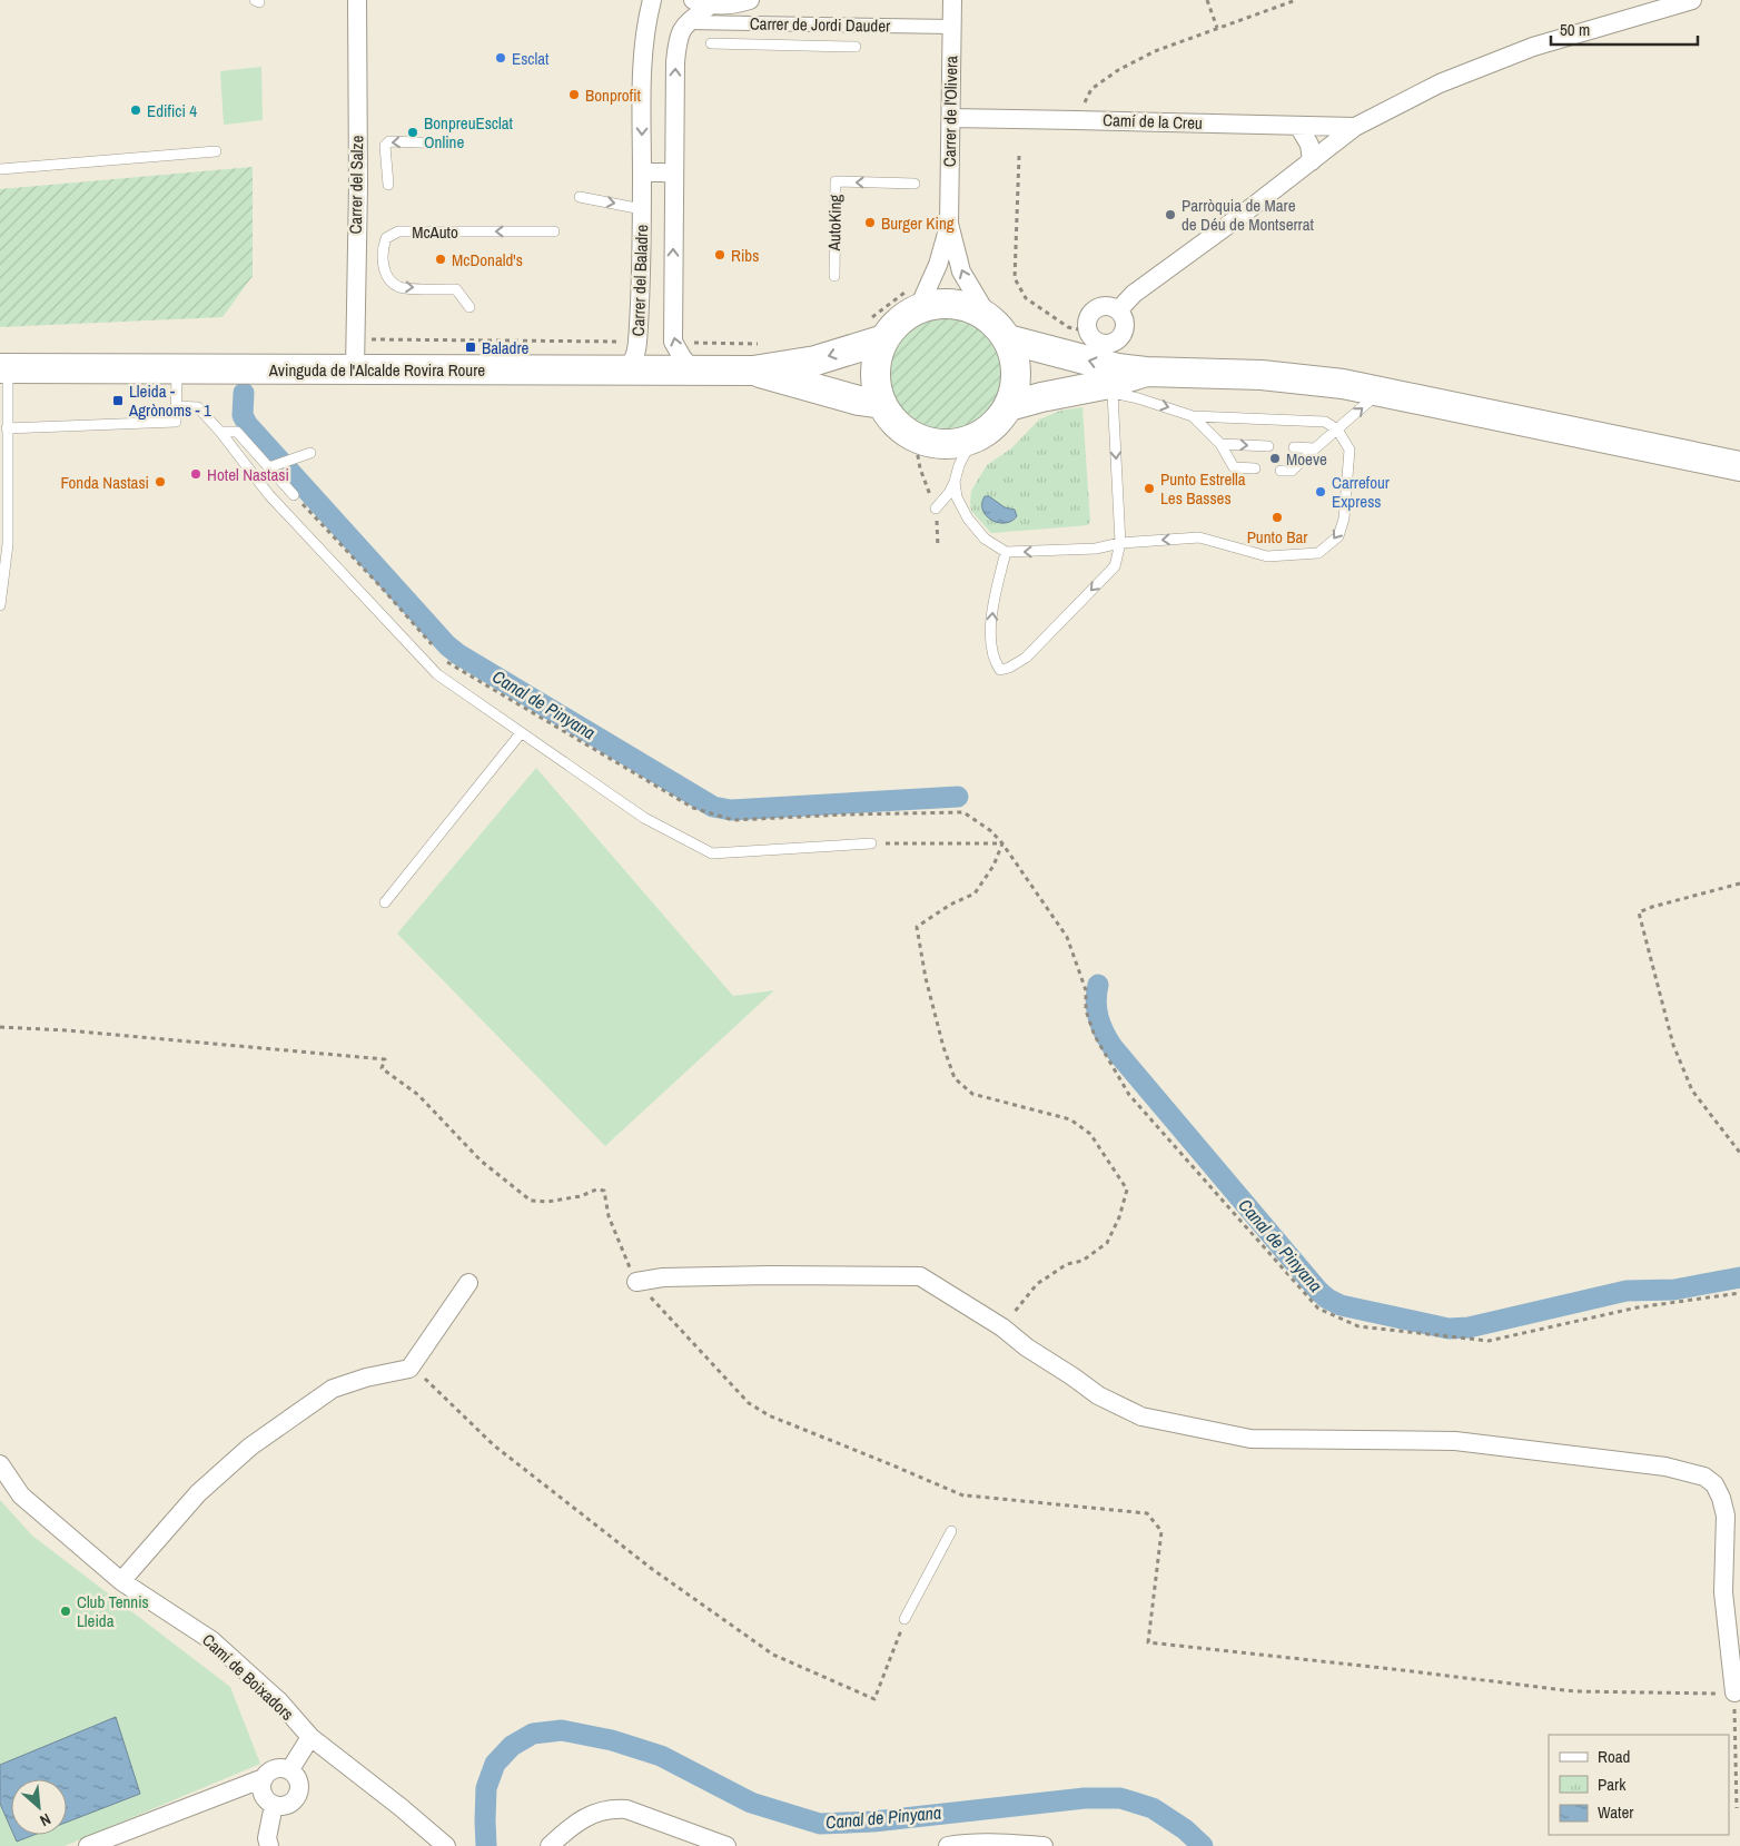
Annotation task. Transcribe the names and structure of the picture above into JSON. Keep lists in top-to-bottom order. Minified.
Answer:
{"streets":{"main road":["Avinguda de l'Alcalde Rovira Roure"],"street":["Carrer de Jordi Dauder","Carrer de l'Olivera","Camí de la Creu","Carrer del Salze","Carrer del Baladre","Camí de Boixadors"],"lane":["AutoKing","McAuto"]},"crossings":[["Carrer de Jordi Dauder","Carrer de l'Olivera"],["Carrer de Jordi Dauder","Carrer del Baladre"],["Carrer de l'Olivera","Camí de la Creu"],["Carrer del Salze","Avinguda de l'Alcalde Rovira Roure"],["Carrer del Baladre","Avinguda de l'Alcalde Rovira Roure"]],"water":["Canal de Pinyana"],"places":{"other":["Esclat","Bonprofit","Edifici 4","BonpreuEsclat Online","Parròquia de Mare de Déu de Montserrat","Burger King","Ribs","McDonald's","Moeve","Hotel Nastasi","Fonda Nastasi","Punto Estrella Les Basses","Carrefour Express","Punto Bar","Club Tennis Lleida"],"transit":["Baladre","Lleida - Agrònoms - 1"]},"legend":["Road","Park","Water"],"scale_bar":"50 m","north":"bottom right"}
